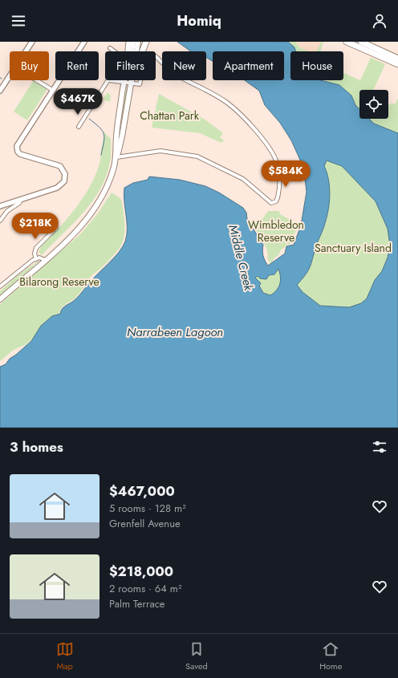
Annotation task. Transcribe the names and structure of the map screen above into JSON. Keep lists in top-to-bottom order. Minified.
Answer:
{"water":["Middle Creek","Narrabeen Lagoon"],"parks":["Chattan Park","Wimbledon Reserve","Sanctuary Island","Bilarong Reserve"],"page":{"header":"Homiq","chip":["Buy","Rent","Filters","New","Apartment","House"],"price":["$467K","$584K","$218K"],"heading":"3 homes","list":[{"name":"$467,000","note":"5 rooms · 128 m² · Grenfell Avenue"},{"name":"$218,000","note":"2 rooms · 64 m² · Palm Terrace"}],"tabs":["Map","Saved","Home"]}}
